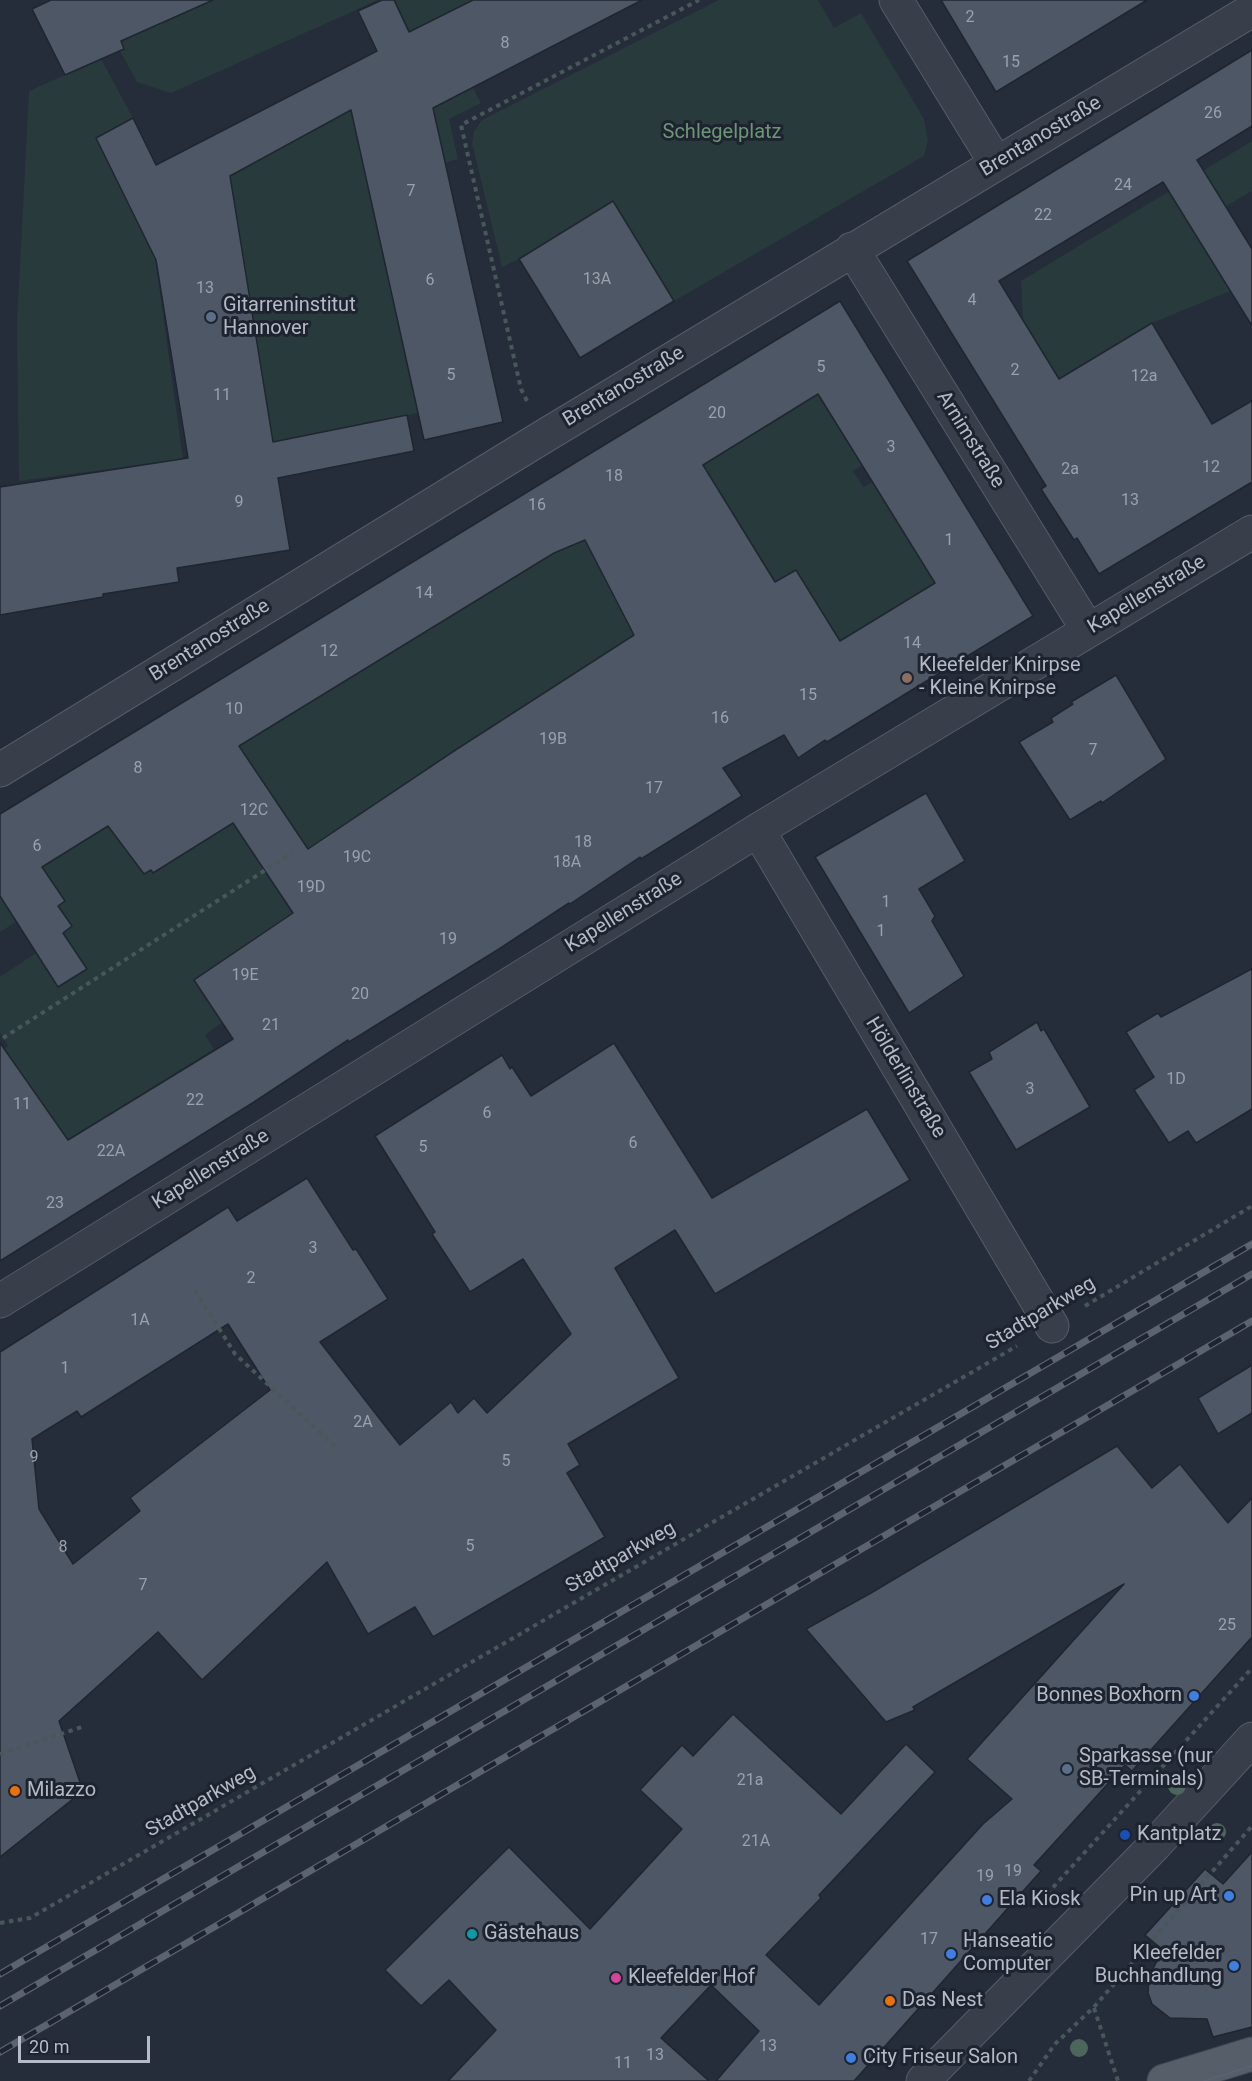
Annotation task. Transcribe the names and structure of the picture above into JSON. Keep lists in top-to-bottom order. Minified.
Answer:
{"streets":{"street":["Brentanostraße","Arnimstraße","Kapellenstraße","Hölderlinstraße"],"path":["Stadtparkweg"]},"crossings":[["Brentanostraße","Arnimstraße"],["Arnimstraße","Kapellenstraße"],["Kapellenstraße","Hölderlinstraße"],["Hölderlinstraße","Stadtparkweg"]],"parks":["Schlegelplatz"],"places":["Gitarreninstitut Hannover","Kleefelder Knirpse - Kleine Knirpse","Bonnes Boxhorn","Sparkasse (nur SB-Terminals)","Milazzo","Kantplatz","Pin up Art","Ela Kiosk","Gästehaus","Hanseatic Computer","Kleefelder Buchhandlung","Kleefelder Hof","Das Nest","City Friseur Salon"],"house_numbers":["2","8","15","26","24","7","22","13A","6","13","4","5","2","5","12a","11","20","3","12","2a","18","13","9","16","1","14","14","12","15","10","16","19B","7","8","17","12C","18","6","19C","18A","19D","1","1","19","19E","20","21","1D","3","22","11","6","6","5","22A","23","3","2","1A","1","2A","9","5","5","8","7","25","21a","21A","19","19","17","13","13","11"],"scale_bar":"20 m"}
